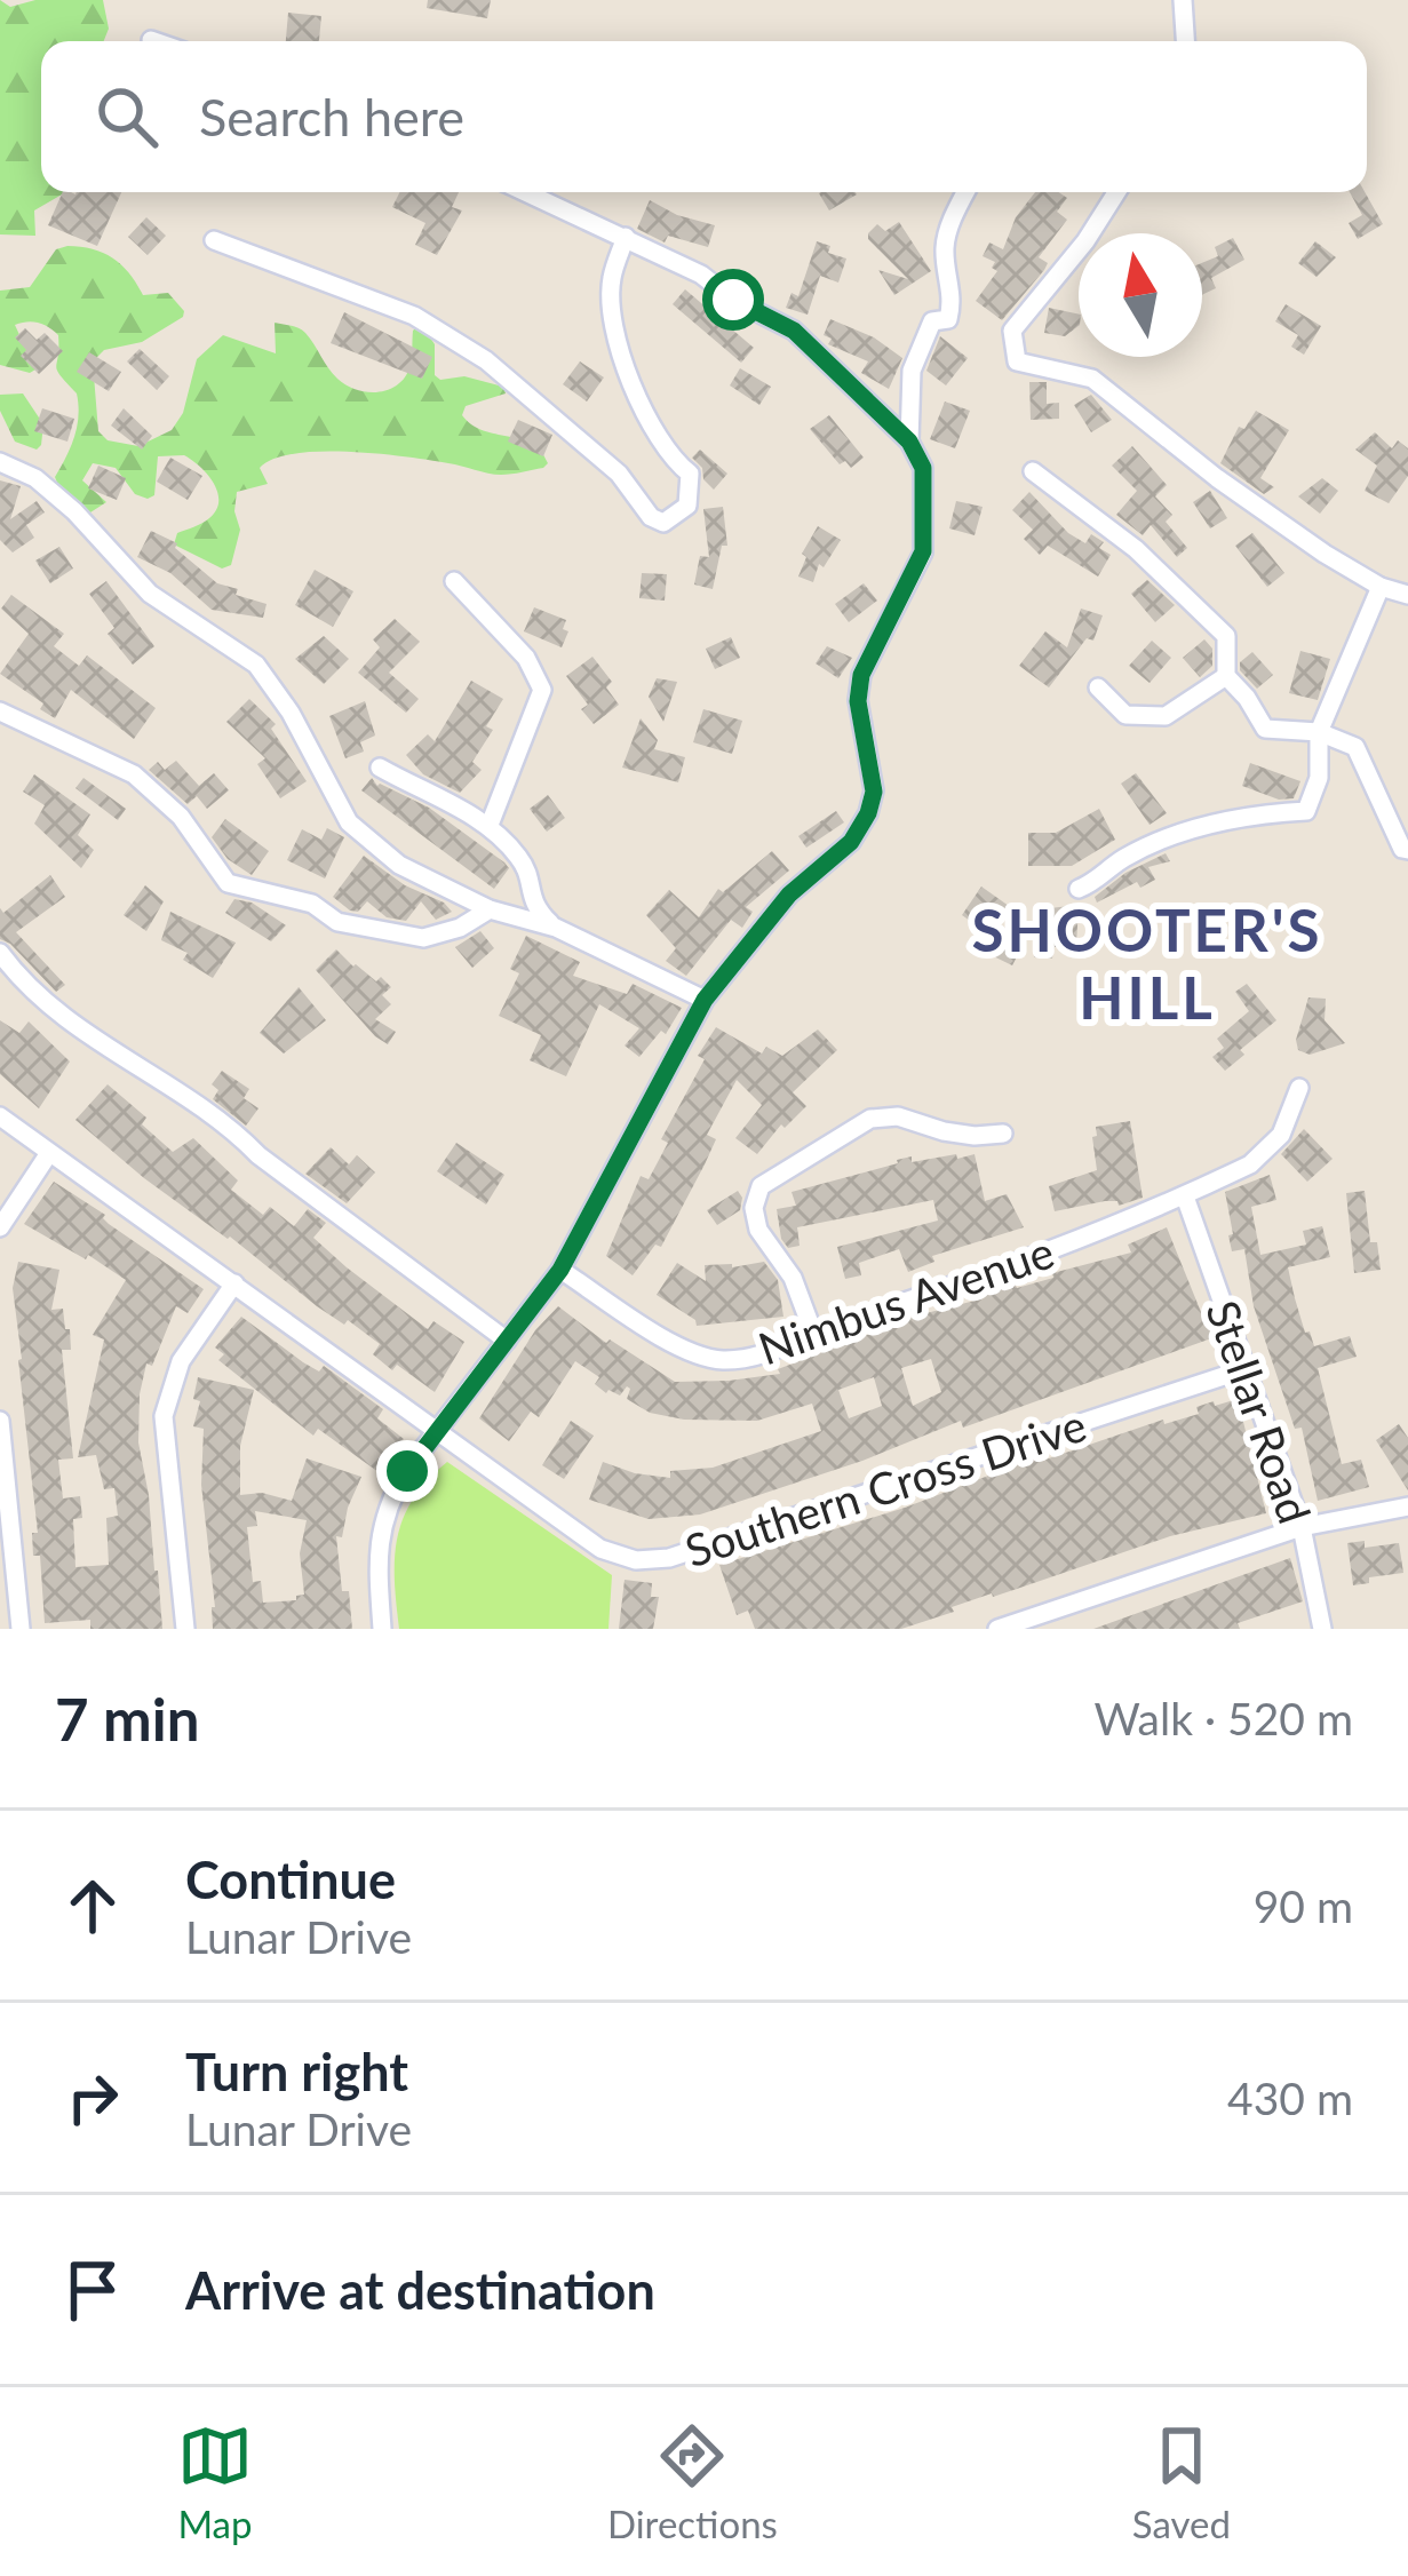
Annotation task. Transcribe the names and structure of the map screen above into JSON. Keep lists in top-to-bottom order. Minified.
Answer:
{"streets":{"street":["Nimbus Avenue","Stellar Road","Southern Cross Drive"]},"crossings":[["Nimbus Avenue","Stellar Road"],["Stellar Road","Southern Cross Drive"]],"districts":["SHOOTER'S HILL"],"north":"top","page":{"search":"Search here","heading":["7 min","Walk · 520 m"],"list":[["Continue","Lunar Drive","90 m"],["Turn right","Lunar Drive","430 m"],"Arrive at destination"],"nav":["Map","Directions","Saved"]}}
